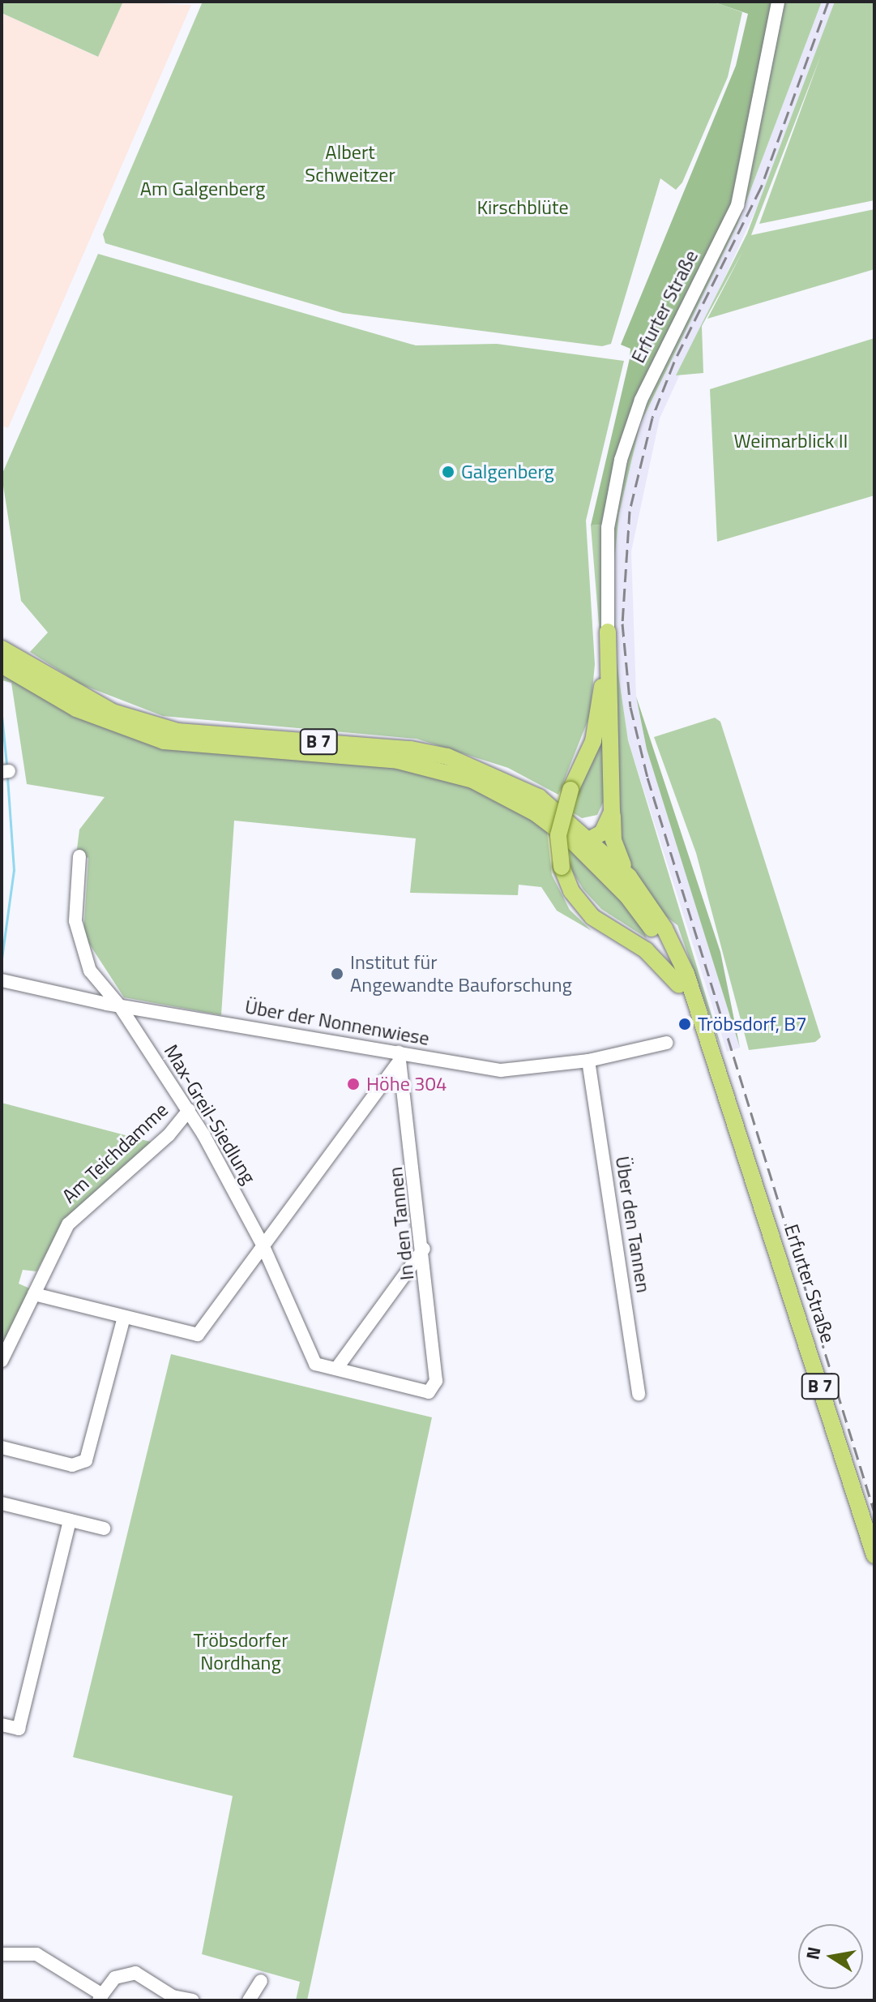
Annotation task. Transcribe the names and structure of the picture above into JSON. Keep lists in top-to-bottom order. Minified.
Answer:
{"streets":{"main road":["Erfurter Straße","B 7"],"street":["Über der Nonnenwiese","Max-Greil-Siedlung","Am Teichdamme","In den Tannen","Über den Tannen"]},"crossings":[["Erfurter Straße","B 7"],["Über der Nonnenwiese","Max-Greil-Siedlung"],["Über der Nonnenwiese","In den Tannen"],["Über der Nonnenwiese","Über den Tannen"],["Max-Greil-Siedlung","Am Teichdamme"],["Max-Greil-Siedlung","In den Tannen"]],"parks":["Albert Schweitzer","Am Galgenberg","Kirschblüte","Weimarblick II","Tröbsdorfer Nordhang"],"places":["Galgenberg","Institut für Angewandte Bauforschung","Tröbsdorf, B7","Höhe 304"],"north":"left"}
